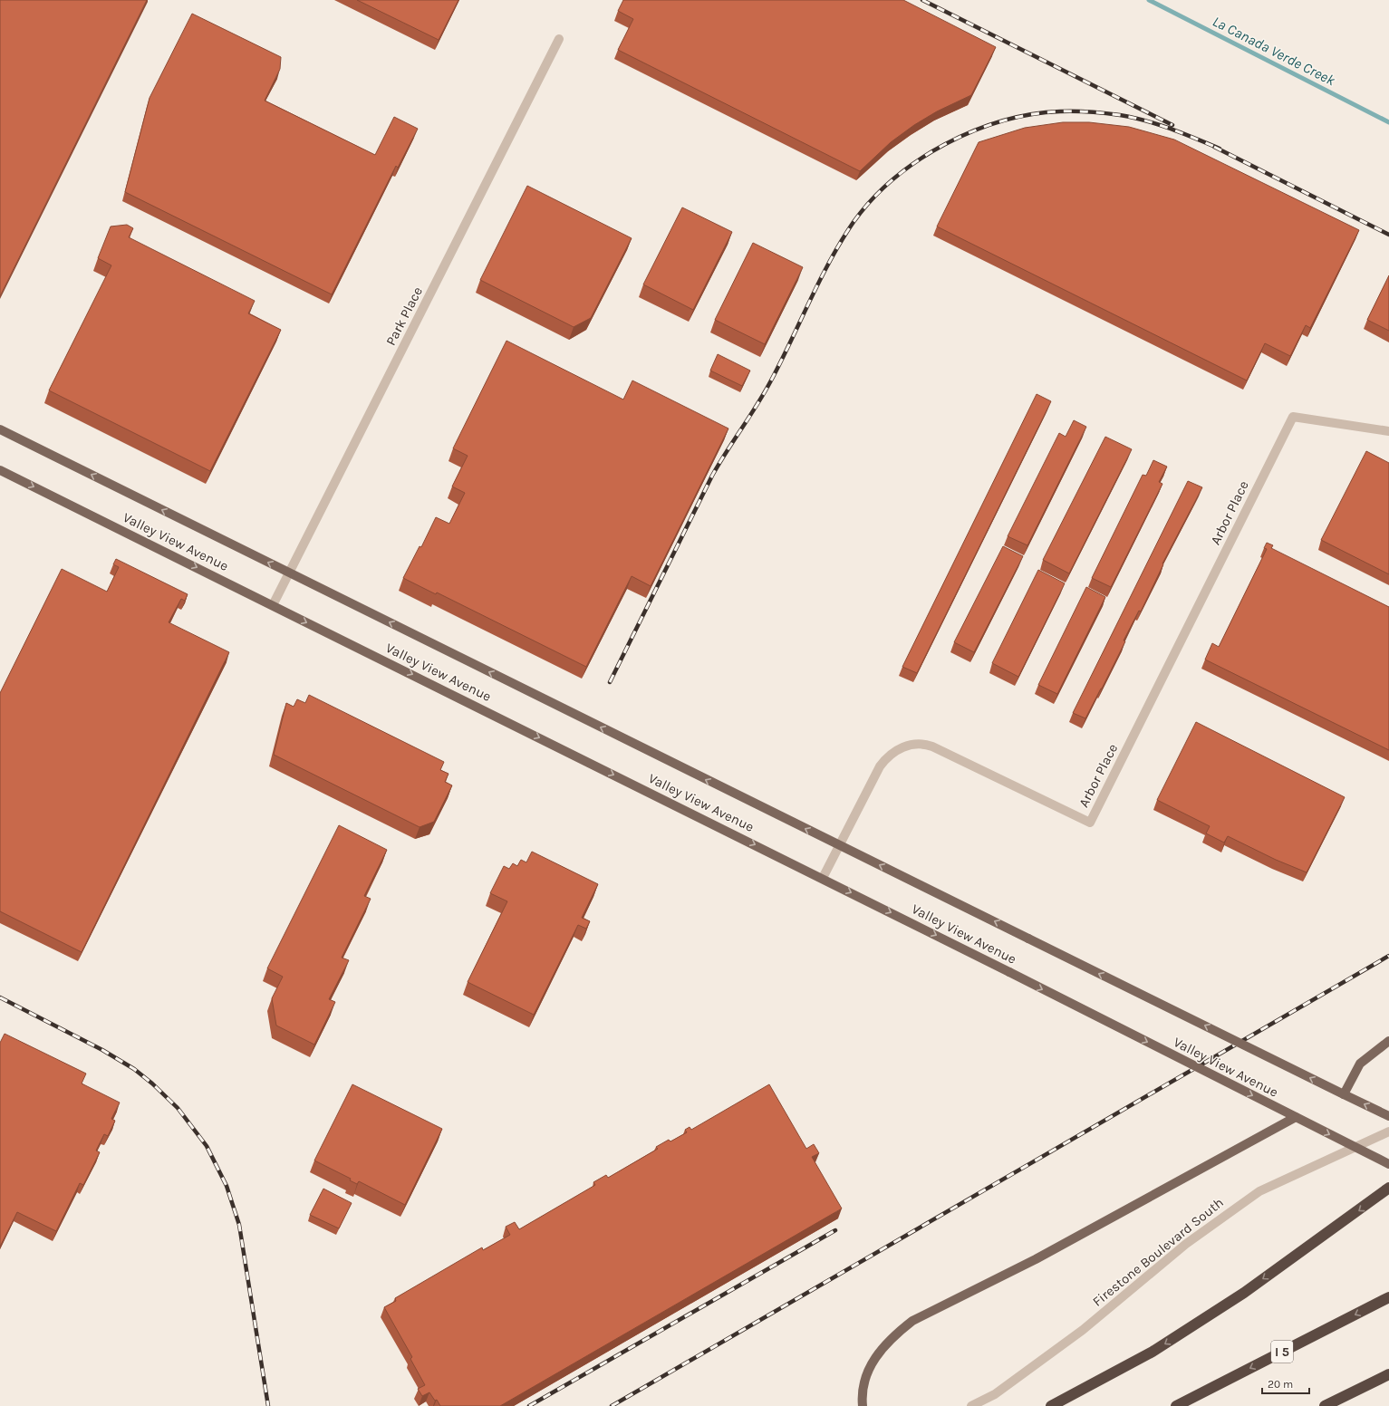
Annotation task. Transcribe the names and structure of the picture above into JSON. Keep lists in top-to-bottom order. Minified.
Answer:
{"streets":{"highway":["I 5"],"main road":["Valley View Avenue"],"street":["Park Place","Arbor Place","Firestone Boulevard South"]},"crossings":[["Park Place","Valley View Avenue"],["Arbor Place","Valley View Avenue"]],"water":["La Canada Verde Creek"],"scale_bar":"20 m"}
